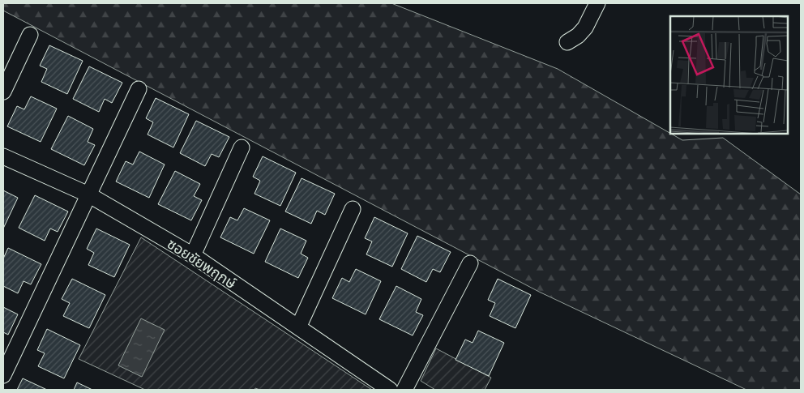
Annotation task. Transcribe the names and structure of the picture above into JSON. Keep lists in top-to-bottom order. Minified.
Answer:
{"streets":{"street":["ซอยชัยพฤกษ์"]}}
